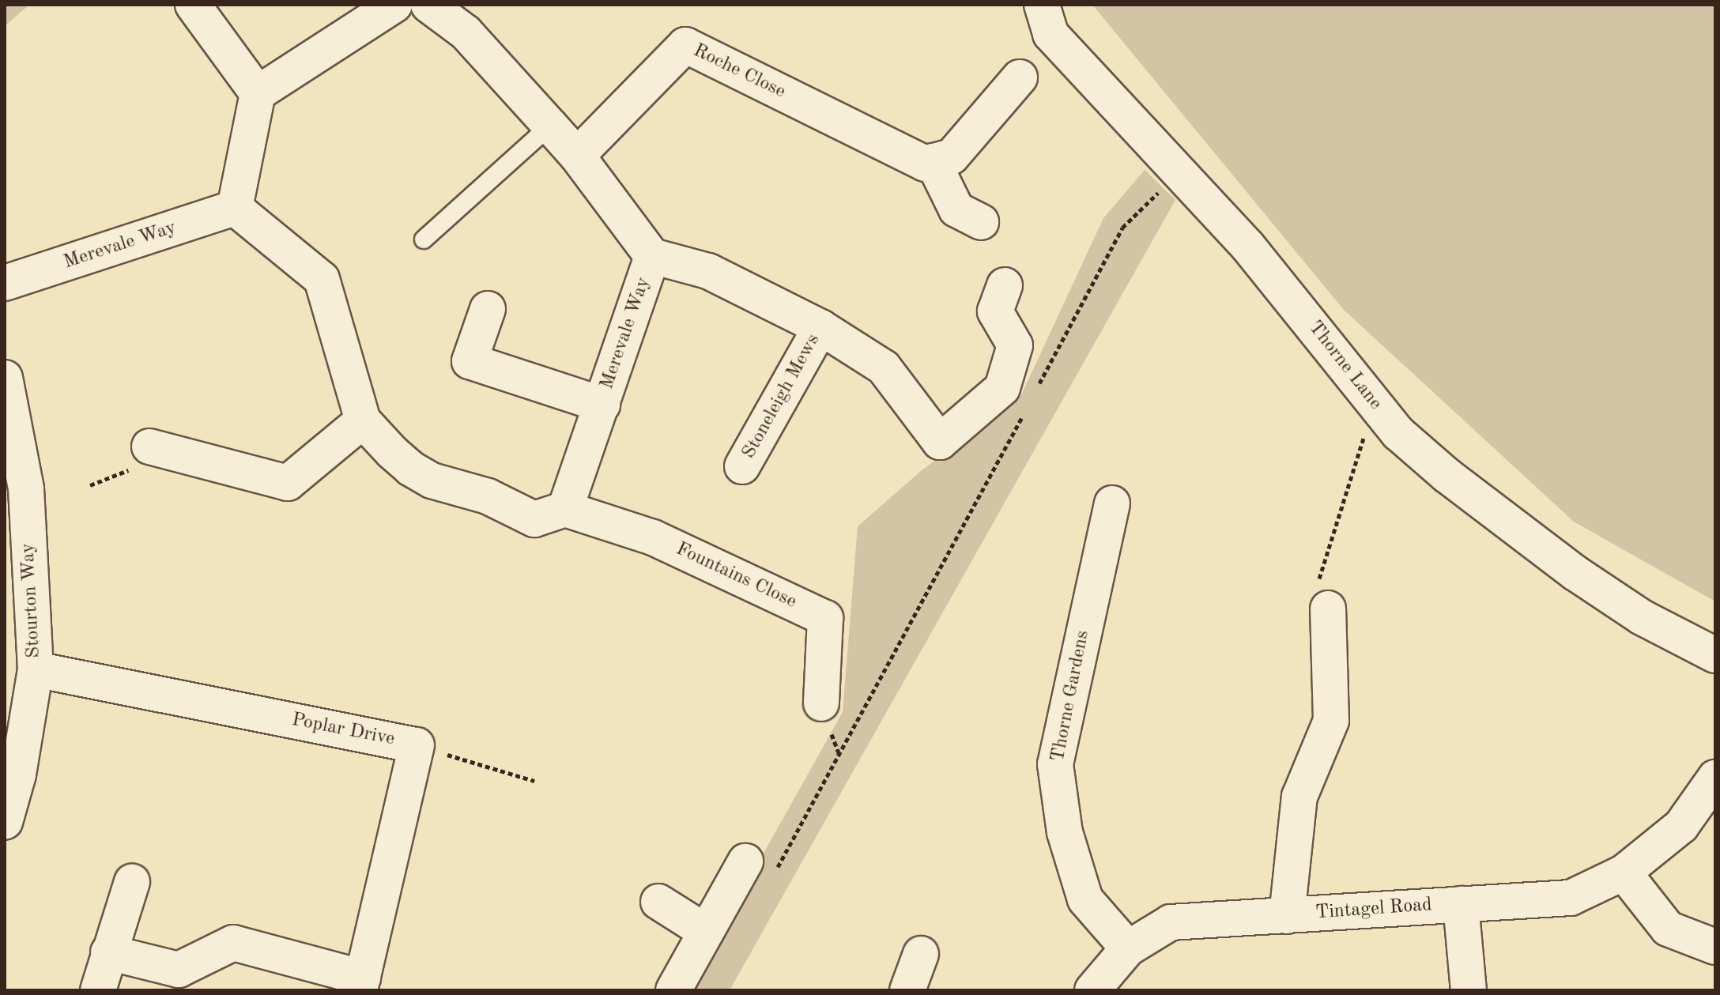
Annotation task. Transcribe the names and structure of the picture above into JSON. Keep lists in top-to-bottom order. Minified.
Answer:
{"streets":{"street":["Roche Close","Merevale Way","Thorne Lane","Stoneleigh Mews","Fountains Close","Stourton Way","Thorne Gardens","Poplar Drive","Tintagel Road"]},"crossings":[["Roche Close","Merevale Way"],["Merevale Way","Stoneleigh Mews"],["Merevale Way","Fountains Close"],["Stourton Way","Poplar Drive"],["Thorne Gardens","Tintagel Road"]]}
